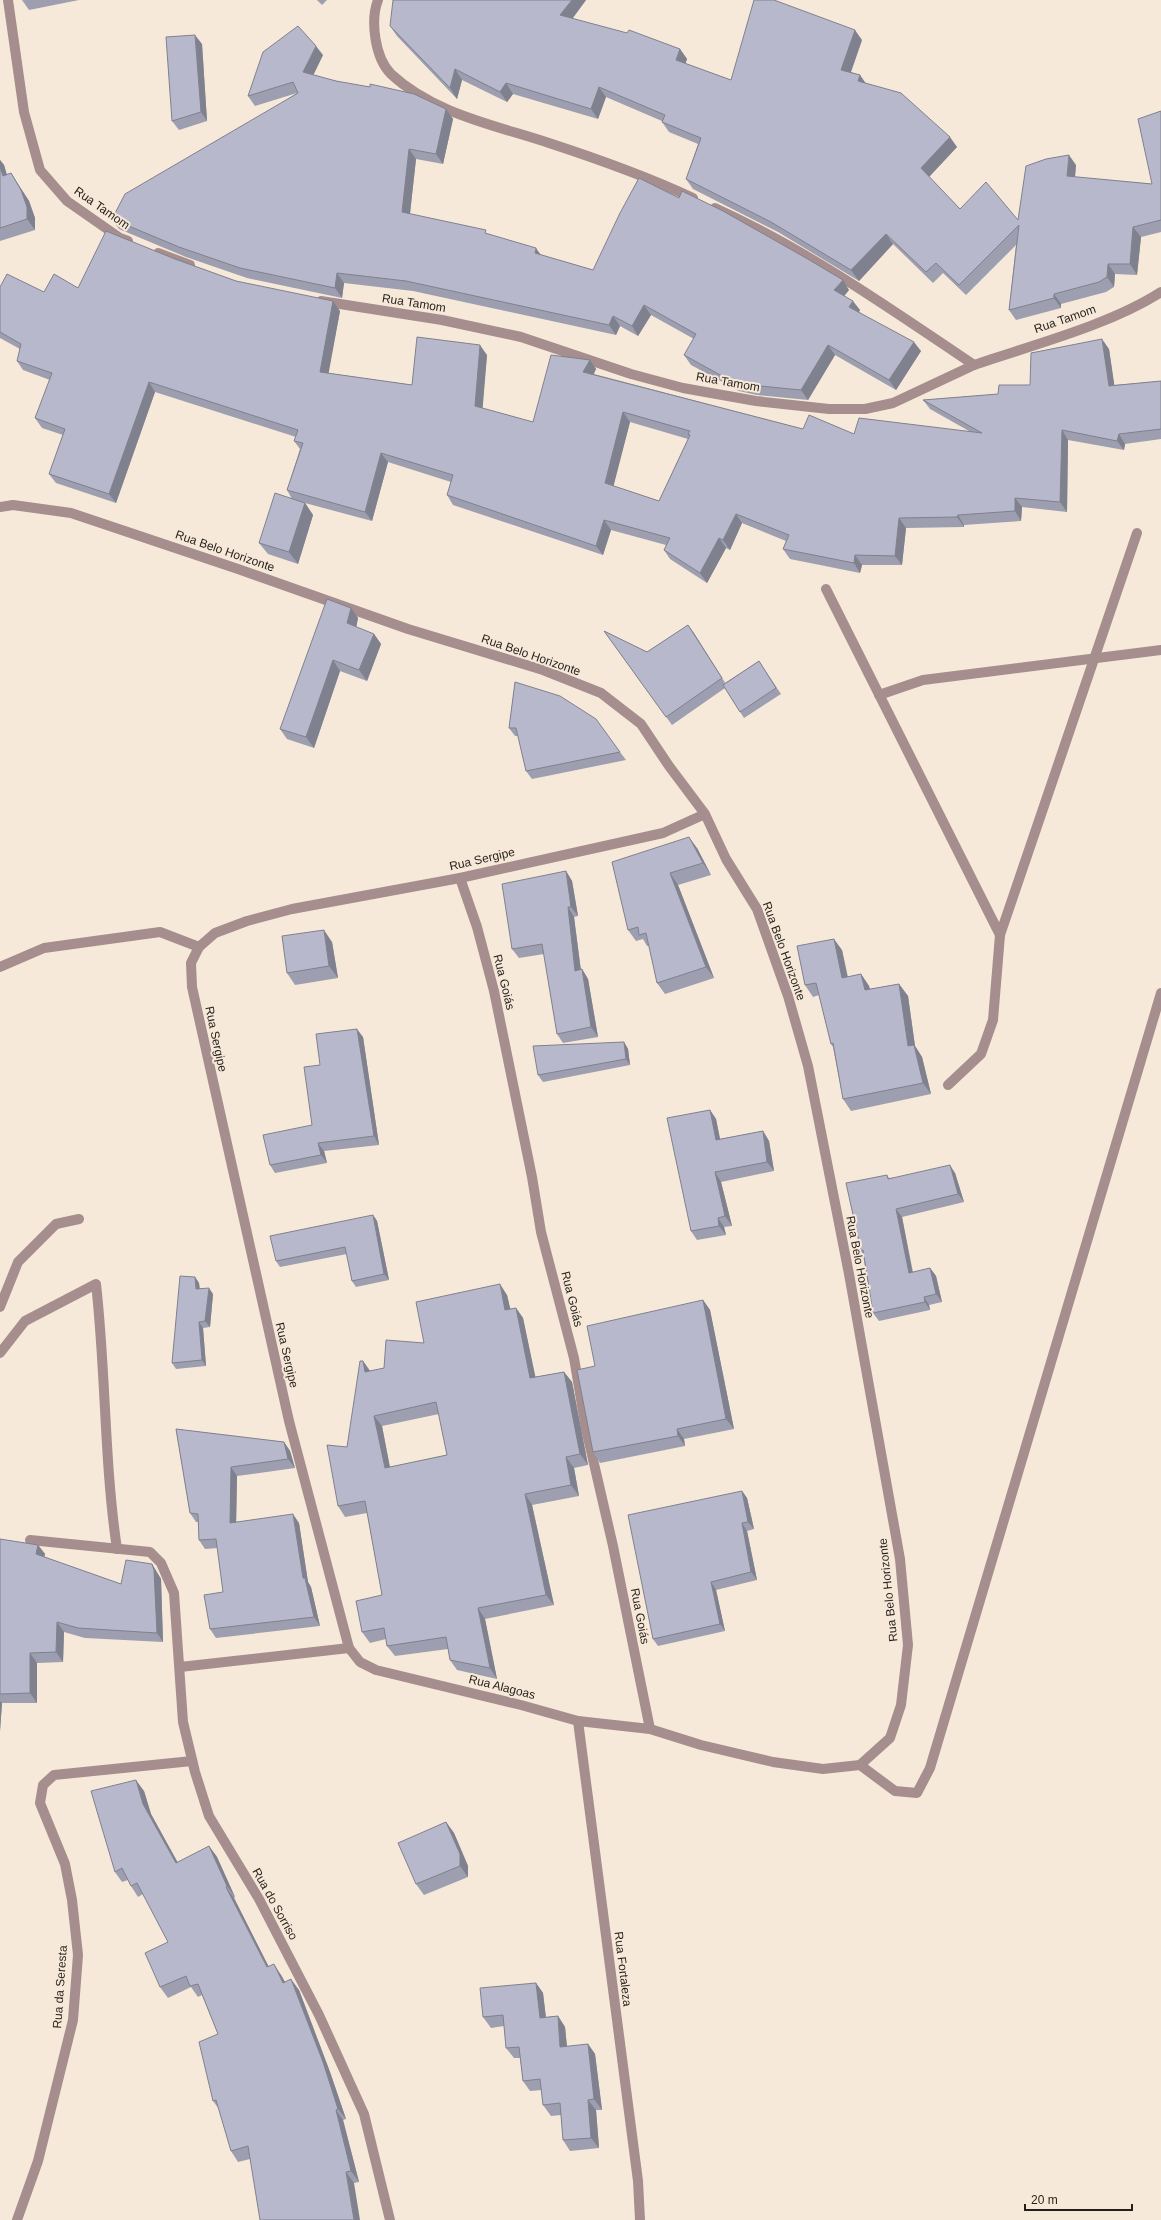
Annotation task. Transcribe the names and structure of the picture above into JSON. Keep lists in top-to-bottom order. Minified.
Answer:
{"streets":{"street":["Rua Tamom","Rua Belo Horizonte","Rua Sergipe","Rua Goiás","Rua Alagoas","Rua do Sorriso","Rua Fortaleza","Rua da Seresta"]},"crossings":[["Rua Belo Horizonte","Rua Sergipe"],["Rua Belo Horizonte","Rua Alagoas"],["Rua Sergipe","Rua Goiás"],["Rua Sergipe","Rua Alagoas"],["Rua Goiás","Rua Alagoas"],["Rua Alagoas","Rua Fortaleza"],["Rua do Sorriso","Rua da Seresta"]],"scale_bar":"20 m"}
